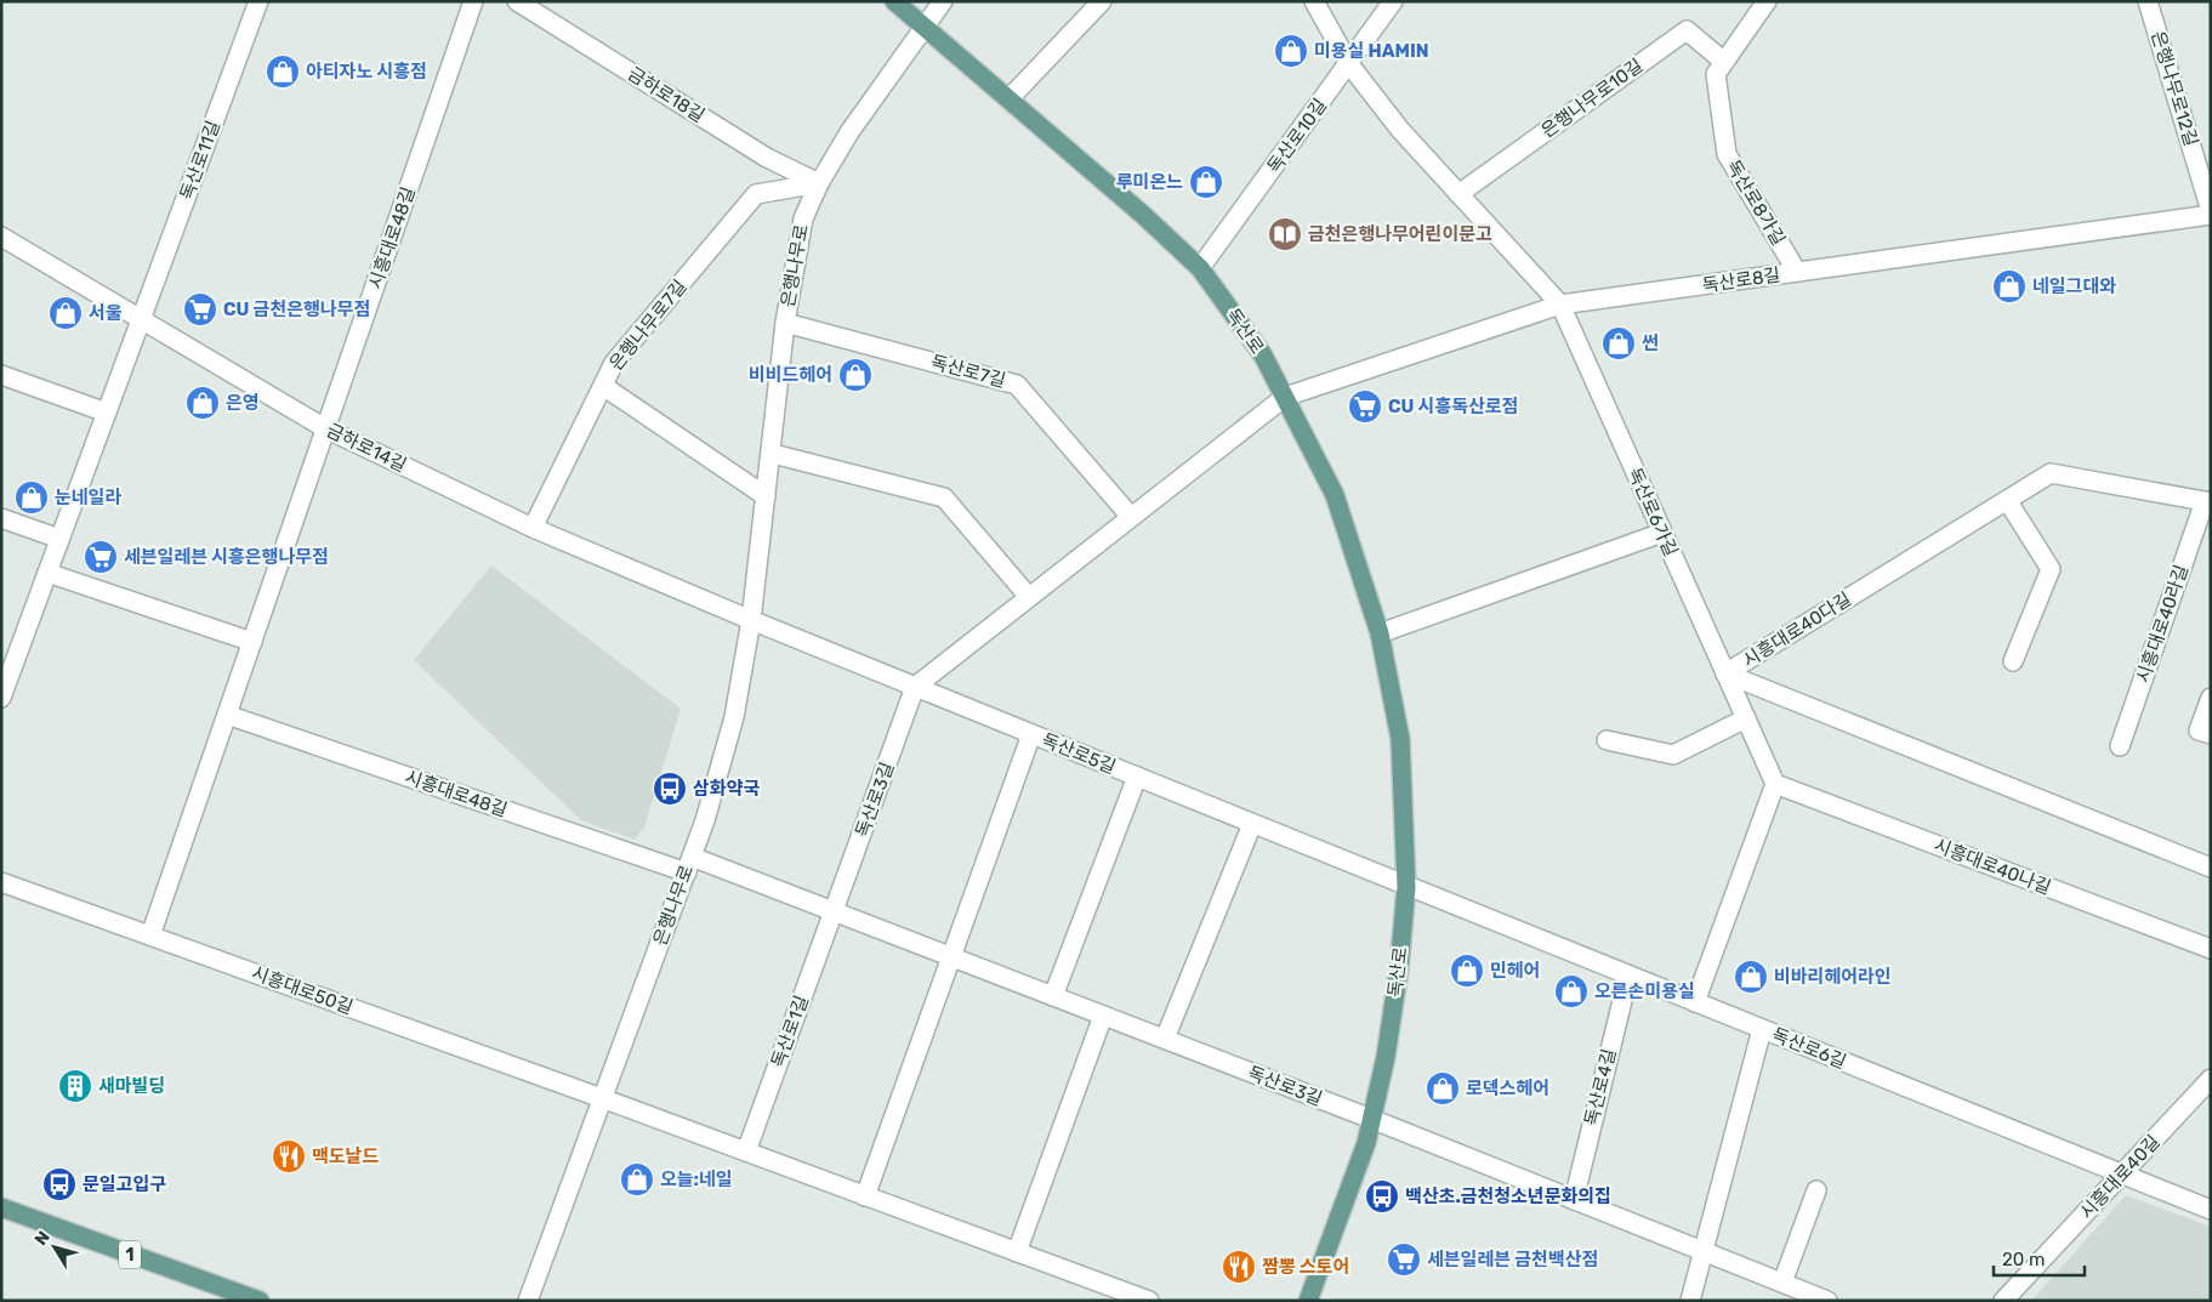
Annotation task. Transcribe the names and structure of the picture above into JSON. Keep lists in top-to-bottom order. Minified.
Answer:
{"streets":{"main road":["독산로","1"],"street":["은행나무로12길","금하로18길","은행나무로10길","독산로10길","독산로11길","독산로8가길","시흥대로48길","은행나무로","독산로8길","은행나무로7길","독산로7길","금하로14길","독산로6가길","시흥대로40라길","시흥대로40다길","독산로5길","독산로3길","시흥대로40나길","시흥대로50길","독산로1길","독산로6길","독산로4길","시흥대로40길"]},"crossings":[["은행나무로12길","독산로8길"],["금하로18길","은행나무로"],["금하로18길","은행나무로7길"],["은행나무로10길","독산로8가길"],["독산로10길","독산로"],["독산로11길","금하로14길"],["독산로8가길","독산로8길"],["시흥대로48길","은행나무로"],["시흥대로48길","금하로14길"],["시흥대로48길","독산로3길"],["시흥대로48길","시흥대로50길"],["은행나무로","은행나무로7길"],["은행나무로","독산로"],["은행나무로","독산로7길"],["은행나무로","금하로14길"],["은행나무로","독산로5길"],["은행나무로","독산로3길"],["은행나무로","시흥대로50길"],["독산로8길","독산로"],["독산로8길","독산로6가길"],["은행나무로7길","금하로14길"],["독산로","독산로5길"],["독산로","독산로3길"],["독산로","독산로6길"],["금하로14길","독산로5길"],["독산로6가길","시흥대로40다길"],["독산로6가길","시흥대로40나길"],["시흥대로40라길","시흥대로40다길"],["독산로5길","독산로3길"],["독산로5길","독산로6길"],["독산로3길","독산로1길"],["독산로6길","독산로4길"],["독산로6길","시흥대로40길"]],"places":{"shop":["미용실 HAMIN","아티자노 시흥점","루미온느","네일그대와","서울","썬","비비드헤어","은영","눈네일라","민헤어","비바리헤어라인","오른손미용실","로덱스헤어","오늘:네일"],"library":["금천은행나무어린이문고"],"supermarket":["CU 금천은행나무점","CU 시흥독산로점","세븐일레븐 시흥은행나무점","세븐일레븐 금천백산점"],"bus stop":["삼화약국","문일고입구","백산초.금천청소년문화의집"],"building":["새마빌딩"],"restaurant":["맥도날드","짬뽕 스토어"]},"scale_bar":"20 m","north":"top left"}
